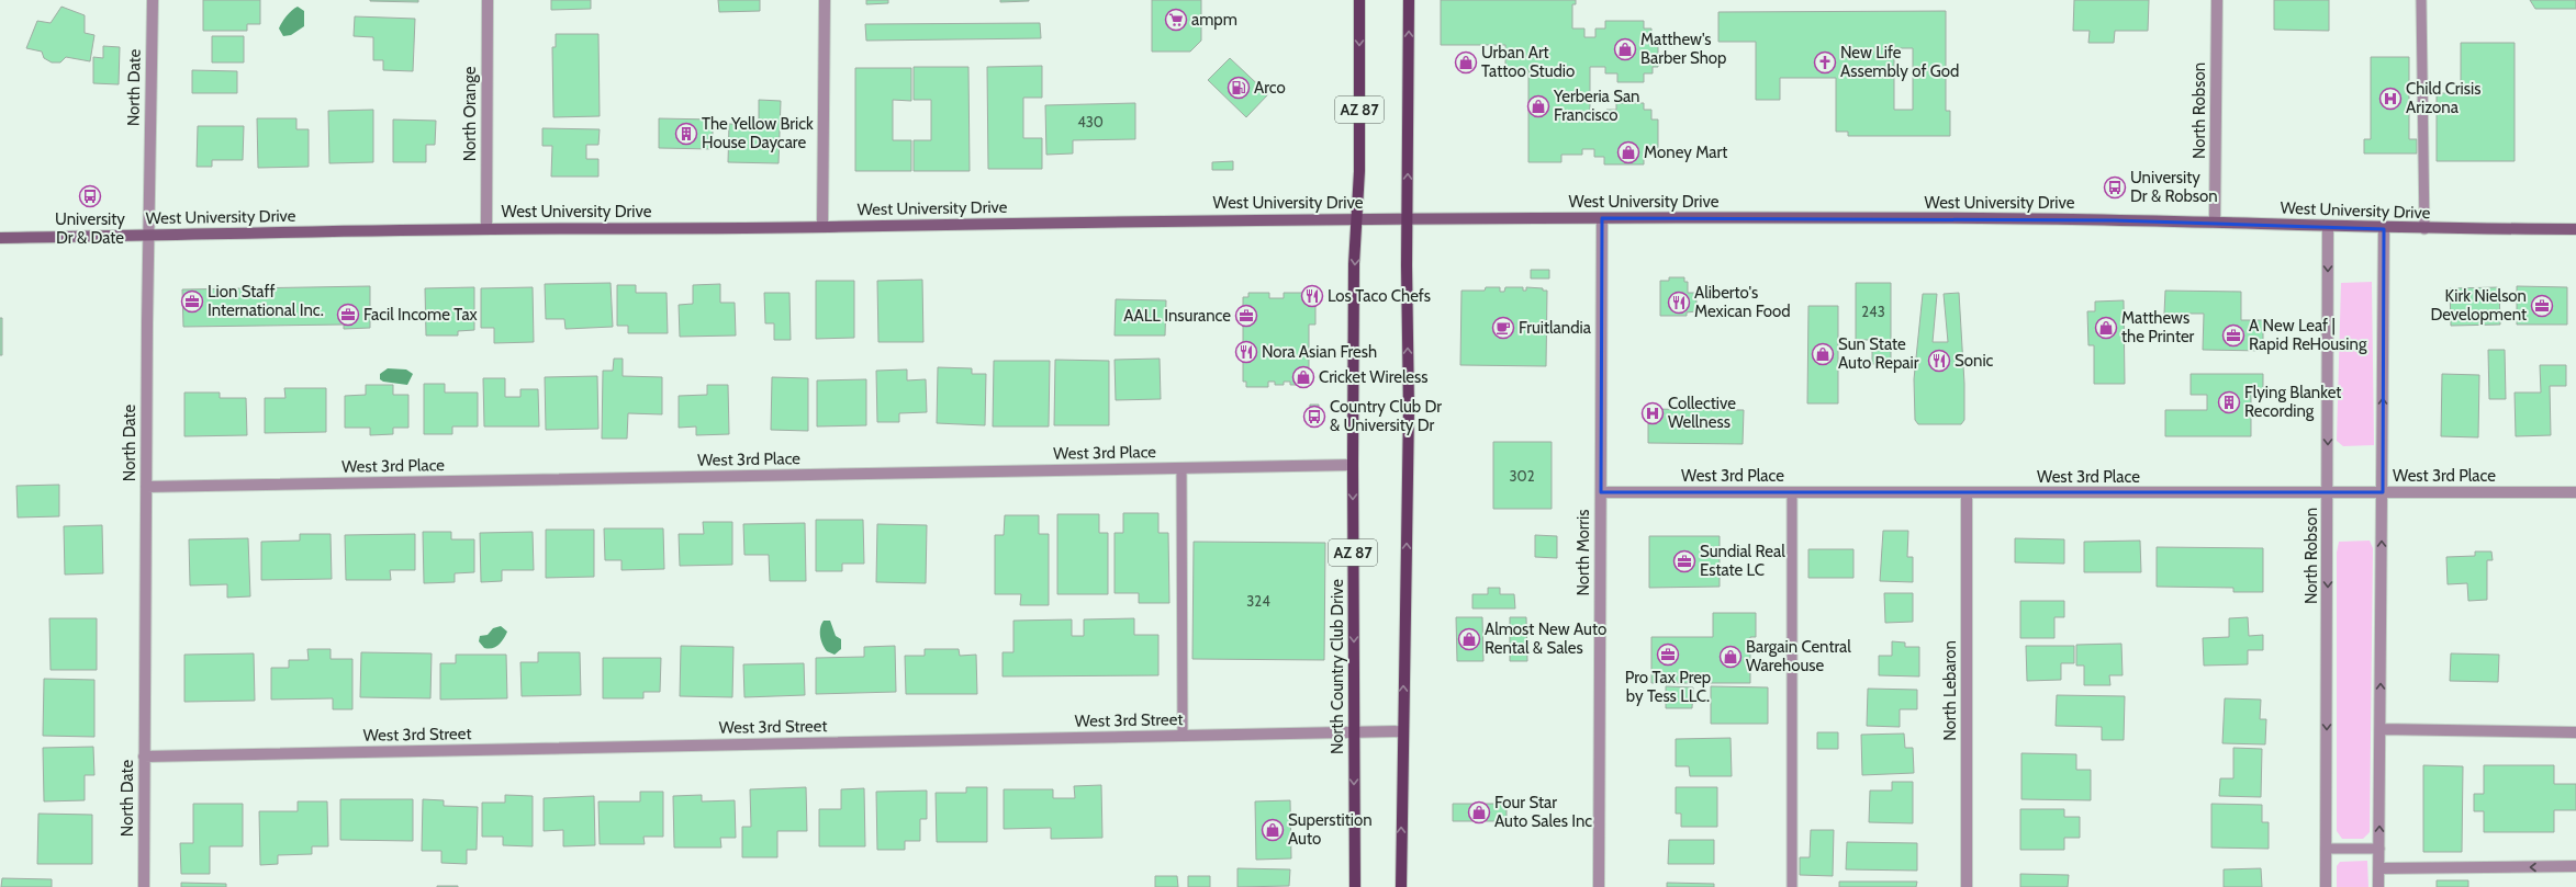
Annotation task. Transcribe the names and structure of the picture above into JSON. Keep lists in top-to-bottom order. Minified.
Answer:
{"streets":{"main road":["AZ 87","West University Drive","North Country Club Drive"],"street":["North Date","North Robson","North Orange","West 3rd Place","North Morris","North Lebaron","West 3rd Street"]},"crossings":[["North Date","West University Drive"],["North Date","West 3rd Place"],["North Date","West 3rd Street"],["North Robson","West University Drive"],["North Robson","West 3rd Place"],["North Orange","West University Drive"],["West University Drive","North Morris"],["West University Drive","North Country Club Drive"],["West 3rd Place","North Morris"],["West 3rd Place","North Country Club Drive"],["West 3rd Place","North Lebaron"],["North Country Club Drive","West 3rd Street"]],"places":{"supermarket":["ampm"],"shop":["Matthew's Barber Shop","Urban Art Tattoo Studio","Yerberia San Francisco","Money Mart","Matthews the Printer","Sun State Auto Repair","Cricket Wireless","Almost New Auto Rental & Sales","Bargain Central Warehouse","Four Star Auto Sales Inc","Superstition Auto"],"church":["New Life Assembly of God"],"fuel station":["Arco"],"hospital":["Child Crisis Arizona","Collective Wellness"],"building":["The Yellow Brick House Daycare","Flying Blanket Recording"],"bus stop":["University Dr & Robson","University Dr & Date","Country Club Dr & University Dr"],"restaurant":["Los Taco Chefs","Aliberto's Mexican Food","Nora Asian Fresh","Sonic"],"office":["Lion Staff International Inc.","Kirk Nielson Development","Facil Income Tax","AALL Insurance","A New Leaf | Rapid ReHousing","Sundial Real Estate LC","Pro Tax Prep by Tess LLC."],"cafe":["Fruitlandia"]},"house_numbers":["430","243","302","324"]}
